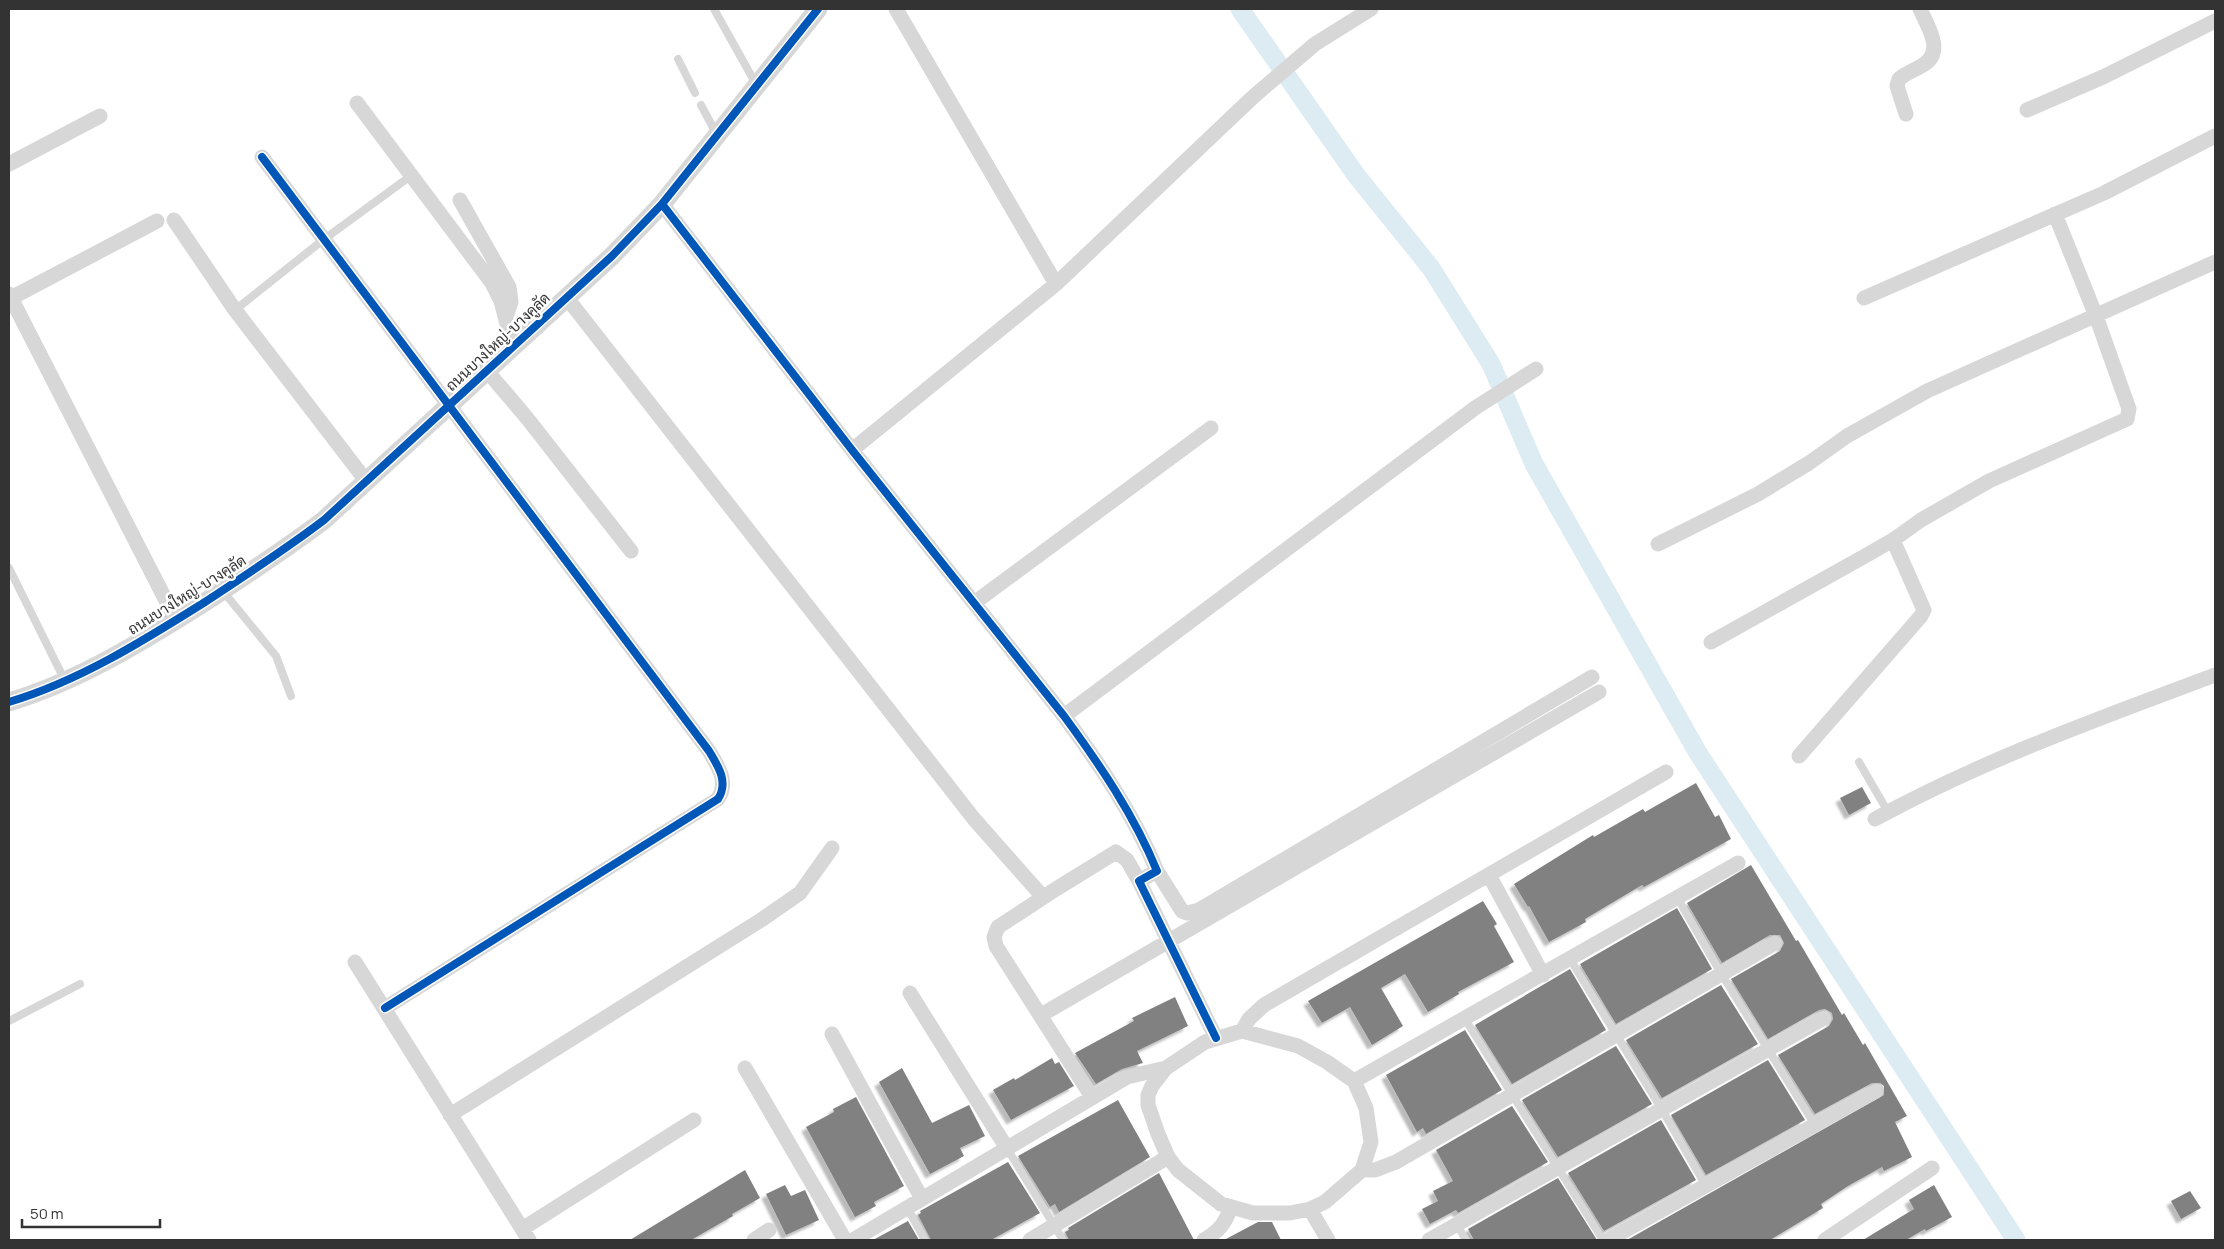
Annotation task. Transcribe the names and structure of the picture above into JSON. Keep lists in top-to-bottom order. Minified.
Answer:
{"streets":{"street":["ถนนบางใหญ่-บางคูลัด"]},"scale_bar":"50 m"}
